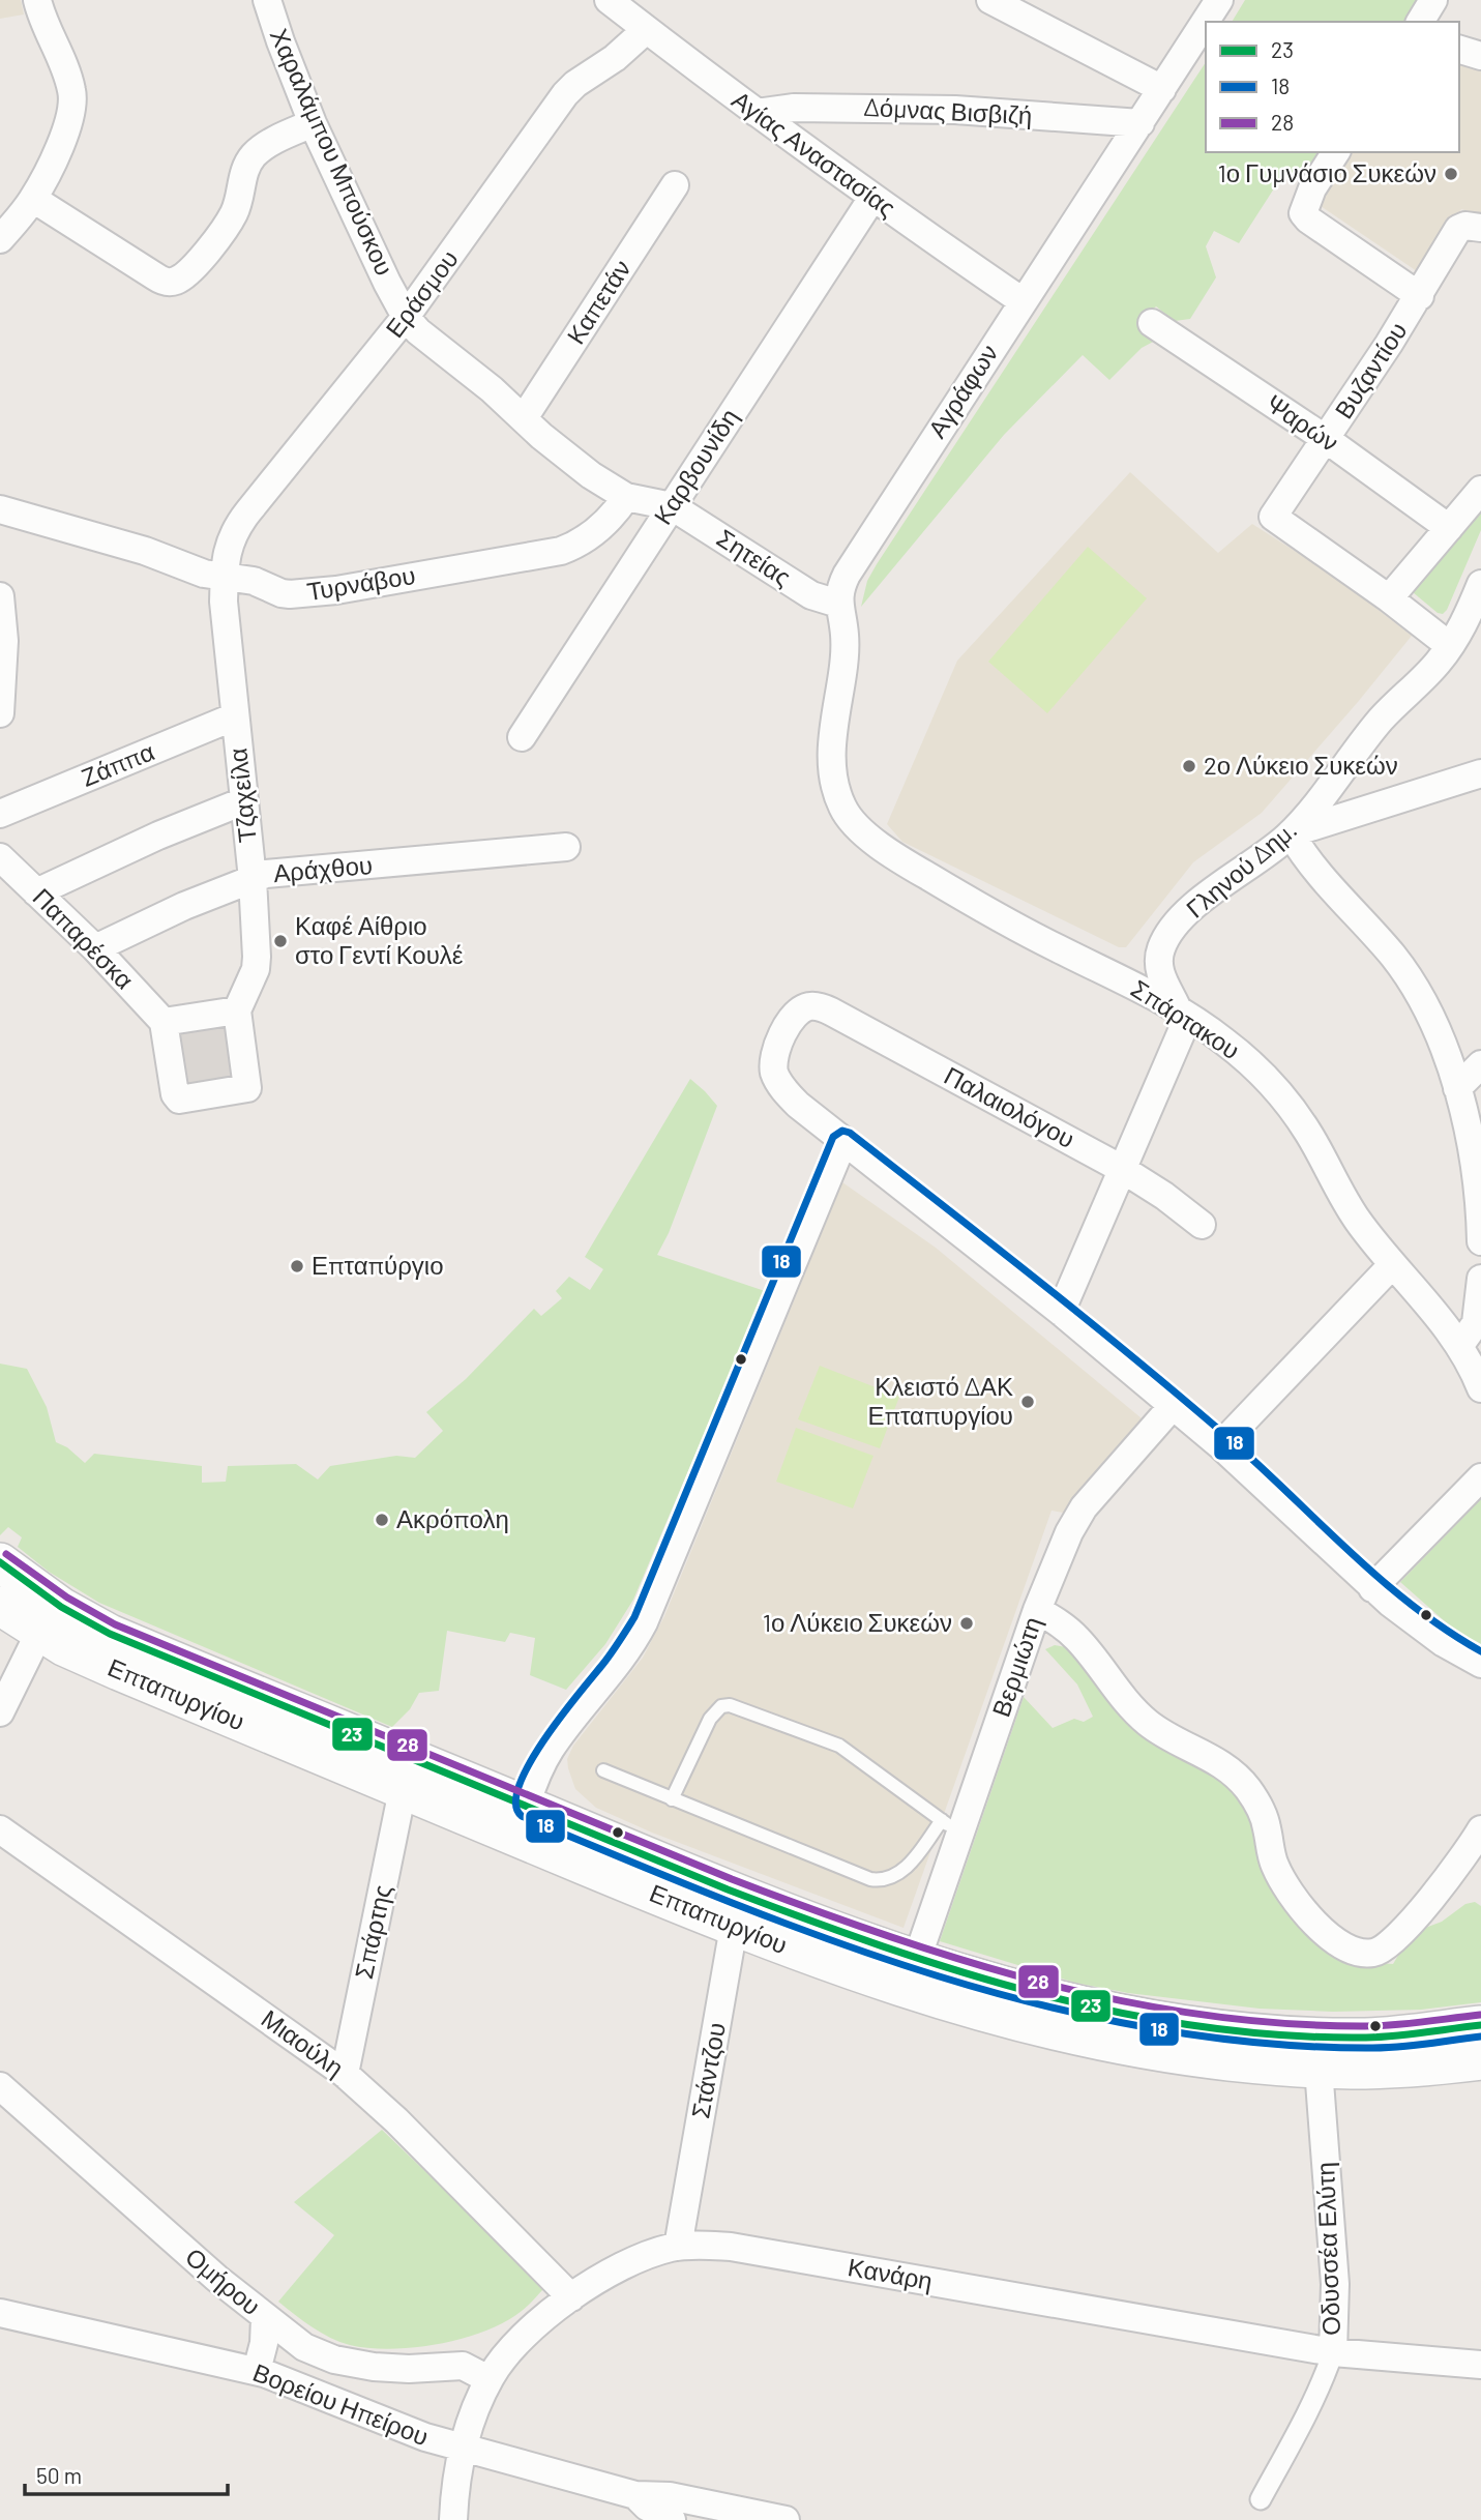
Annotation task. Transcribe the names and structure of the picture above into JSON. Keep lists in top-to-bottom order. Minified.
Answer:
{"streets":{"main road":["Επταπυργίου"],"street":["Δόμνας Βισβιζή","Χαραλάμπου Μπούσκου","Αγίας Αναστασίας","Εράσμου","Καπετάν","Βυζαντίου","Αγράφων","Ψαρών","Καρβουνίδη","Σητείας","Τυρνάβου","Ζάππα","Τζαχείλα","Αράχθου","Γληνού Δημ.","Παπαρέσκα","Σπάρτακου","Παλαιολόγου","Βερμιώτη","Σπάρτης","Μιαούλη","Στάντζου","Οδυσσέα Ελύτη","Κανάρη","Ομήρου","Βορείου Ηπείρου"]},"crossings":[["Δόμνας Βισβιζή","Αγίας Αναστασίας"],["Δόμνας Βισβιζή","Αγράφων"],["Χαραλάμπου Μπούσκου","Εράσμου"],["Χαραλάμπου Μπούσκου","Καπετάν"],["Χαραλάμπου Μπούσκου","Καρβουνίδη"],["Χαραλάμπου Μπούσκου","Σητείας"],["Χαραλάμπου Μπούσκου","Τυρνάβου"],["Αγίας Αναστασίας","Εράσμου"],["Αγίας Αναστασίας","Αγράφων"],["Αγίας Αναστασίας","Καρβουνίδη"],["Εράσμου","Τυρνάβου"],["Εράσμου","Τζαχείλα"],["Βυζαντίου","Ψαρών"],["Αγράφων","Σητείας"],["Αγράφων","Σπάρτακου"],["Καρβουνίδη","Σητείας"],["Τυρνάβου","Τζαχείλα"],["Ζάππα","Τζαχείλα"],["Τζαχείλα","Αράχθου"],["Αράχθου","Παπαρέσκα"],["Γληνού Δημ.","Σπάρτακου"],["Γληνού Δημ.","Παλαιολόγου"],["Βερμιώτη","Επταπυργίου"],["Επταπυργίου","Σπάρτης"],["Επταπυργίου","Στάντζου"],["Επταπυργίου","Οδυσσέα Ελύτη"],["Σπάρτης","Μιαούλη"],["Μιαούλη","Κανάρη"],["Στάντζου","Κανάρη"],["Οδυσσέα Ελύτη","Κανάρη"],["Κανάρη","Ομήρου"],["Κανάρη","Βορείου Ηπείρου"]],"places":["1ο Γυμνάσιο Συκεών","2ο Λύκειο Συκεών","Καφέ Αίθριο στο Γεντί Κουλέ","Επταπύργιο","Κλειστό ΔΑΚ Επταπυργίου","Ακρόπολη","1ο Λύκειο Συκεών"],"lines":["transit line 18","transit line 28","transit line 23"],"legend":["23","18","28"],"scale_bar":"50 m"}
